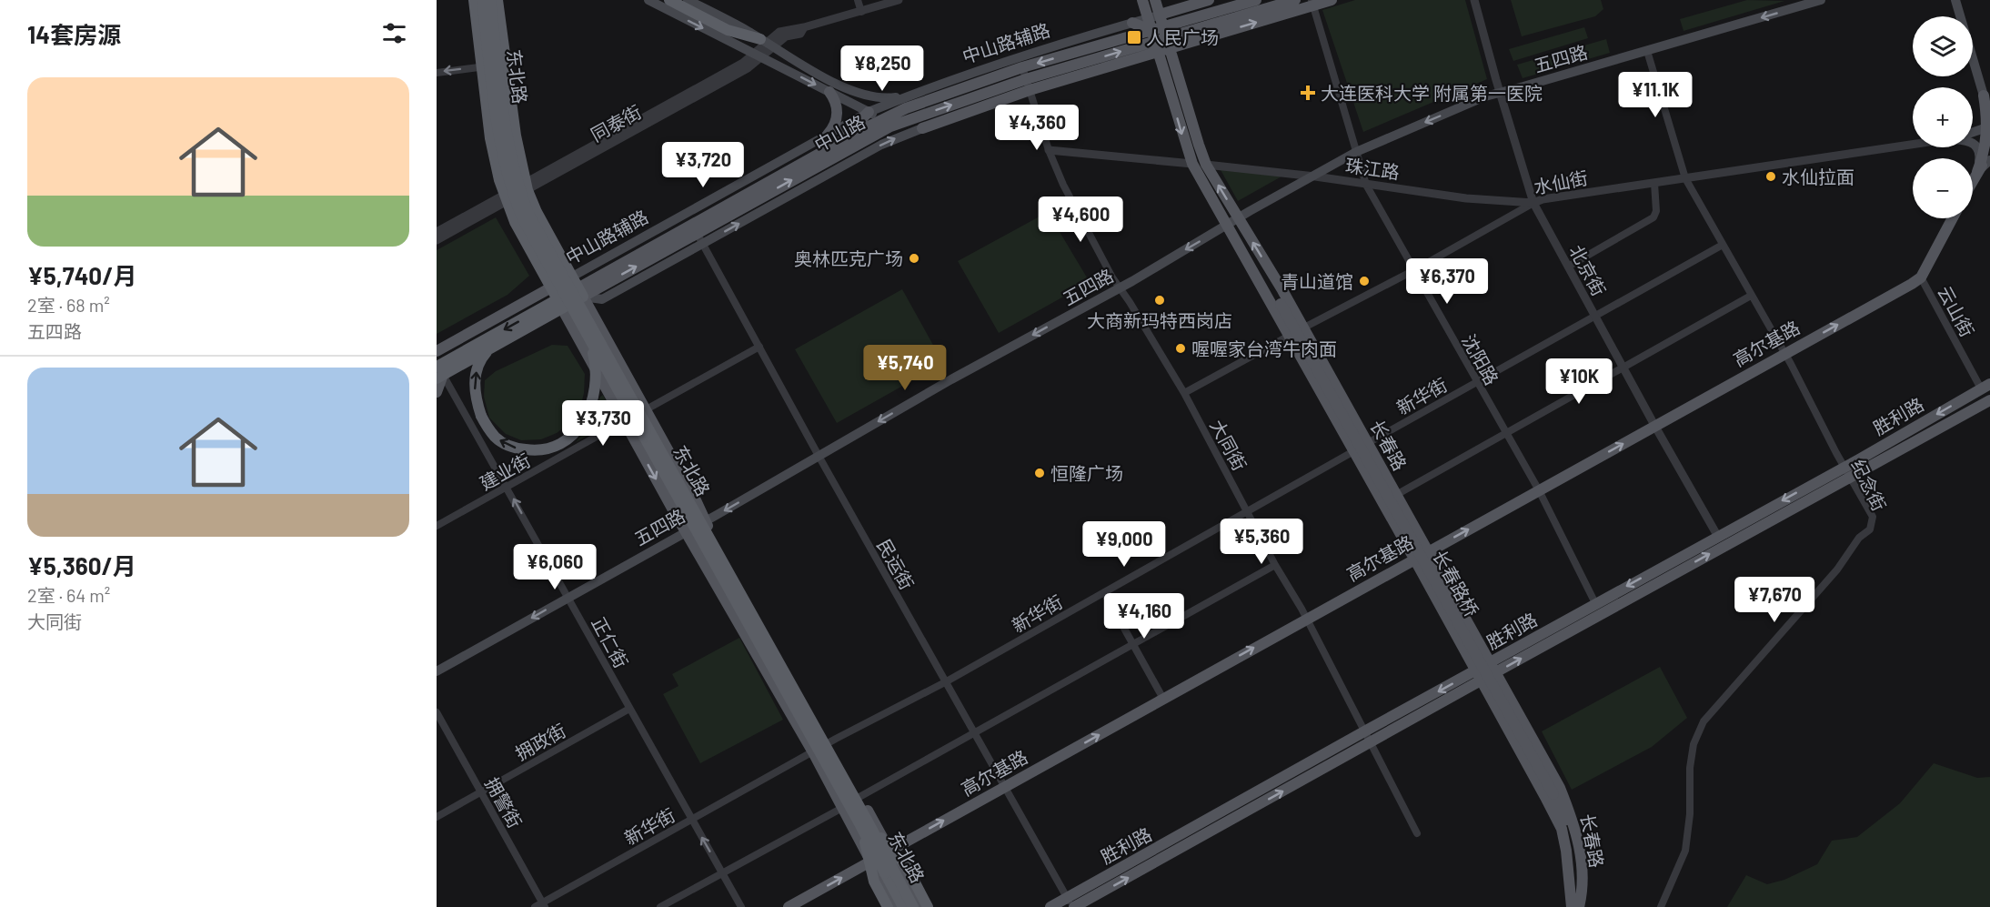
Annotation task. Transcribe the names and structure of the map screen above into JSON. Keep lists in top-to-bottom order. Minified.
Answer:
{"streets":{"highway":["东北路","中山路"],"main road":["中山路辅路","五四路","高尔基路","胜利路","长春路","长春路桥"],"street":["同泰街","珠江路","水仙街","北京街","云山街","沈阳路","新华街","大同街","建业街","纪念街","民运街","正仁街","拥政街","拥警街"]},"crossings":[["中山路辅路","东北路"],["中山路辅路","长春路"],["五四路","东北路"],["五四路","珠江路"],["五四路","北京街"],["五四路","沈阳路"],["五四路","大同街"],["五四路","长春路"],["五四路","纪念街"],["五四路","民运街"],["五四路","正仁街"],["东北路","同泰街"],["东北路","中山路"],["东北路","高尔基路"],["东北路","新华街"],["东北路","建业街"],["中山路","大同街"],["中山路","长春路"],["中山路","民运街"],["中山路","正仁街"],["珠江路","水仙街"],["珠江路","北京街"],["珠江路","沈阳路"],["珠江路","长春路"],["水仙街","北京街"],["水仙街","沈阳路"],["水仙街","大同街"],["水仙街","长春路"],["水仙街","纪念街"],["北京街","高尔基路"],["北京街","新华街"],["北京街","胜利路"],["云山街","高尔基路"],["云山街","胜利路"],["高尔基路","沈阳路"],["高尔基路","大同街"],["高尔基路","长春路"],["高尔基路","纪念街"],["高尔基路","民运街"],["沈阳路","新华街"],["沈阳路","胜利路"],["新华街","大同街"],["新华街","长春路"],["新华街","纪念街"],["新华街","民运街"],["新华街","正仁街"],["新华街","拥警街"],["胜利路","大同街"],["胜利路","长春路"],["胜利路","纪念街"],["胜利路","民运街"],["长春路","长春路桥"],["建业街","民运街"],["建业街","正仁街"],["正仁街","拥政街"],["拥政街","拥警街"]],"one_way":["五四路","高尔基路"],"places":{"transit":["人民广场"],"health":["大连医科大学 附属第一医院"],"other":["水仙拉面","奥林匹克广场","青山道馆","大商新玛特西岗店","喔喔家台湾牛肉面","恒隆广场"]},"page":{"heading":"14套房源","map_buttons":["+","−"],"price":["¥8,250","¥11.1K","¥4,360","¥3,720","¥4,600","¥6,370","¥5,740","¥10K","¥3,730","¥5,360","¥9,000","¥6,060","¥7,670","¥4,160"],"list":[{"name":"¥5,740/月","note":"2室 · 68 m² · 五四路"},{"name":"¥5,360/月","note":"2室 · 64 m² · 大同街"}]}}
